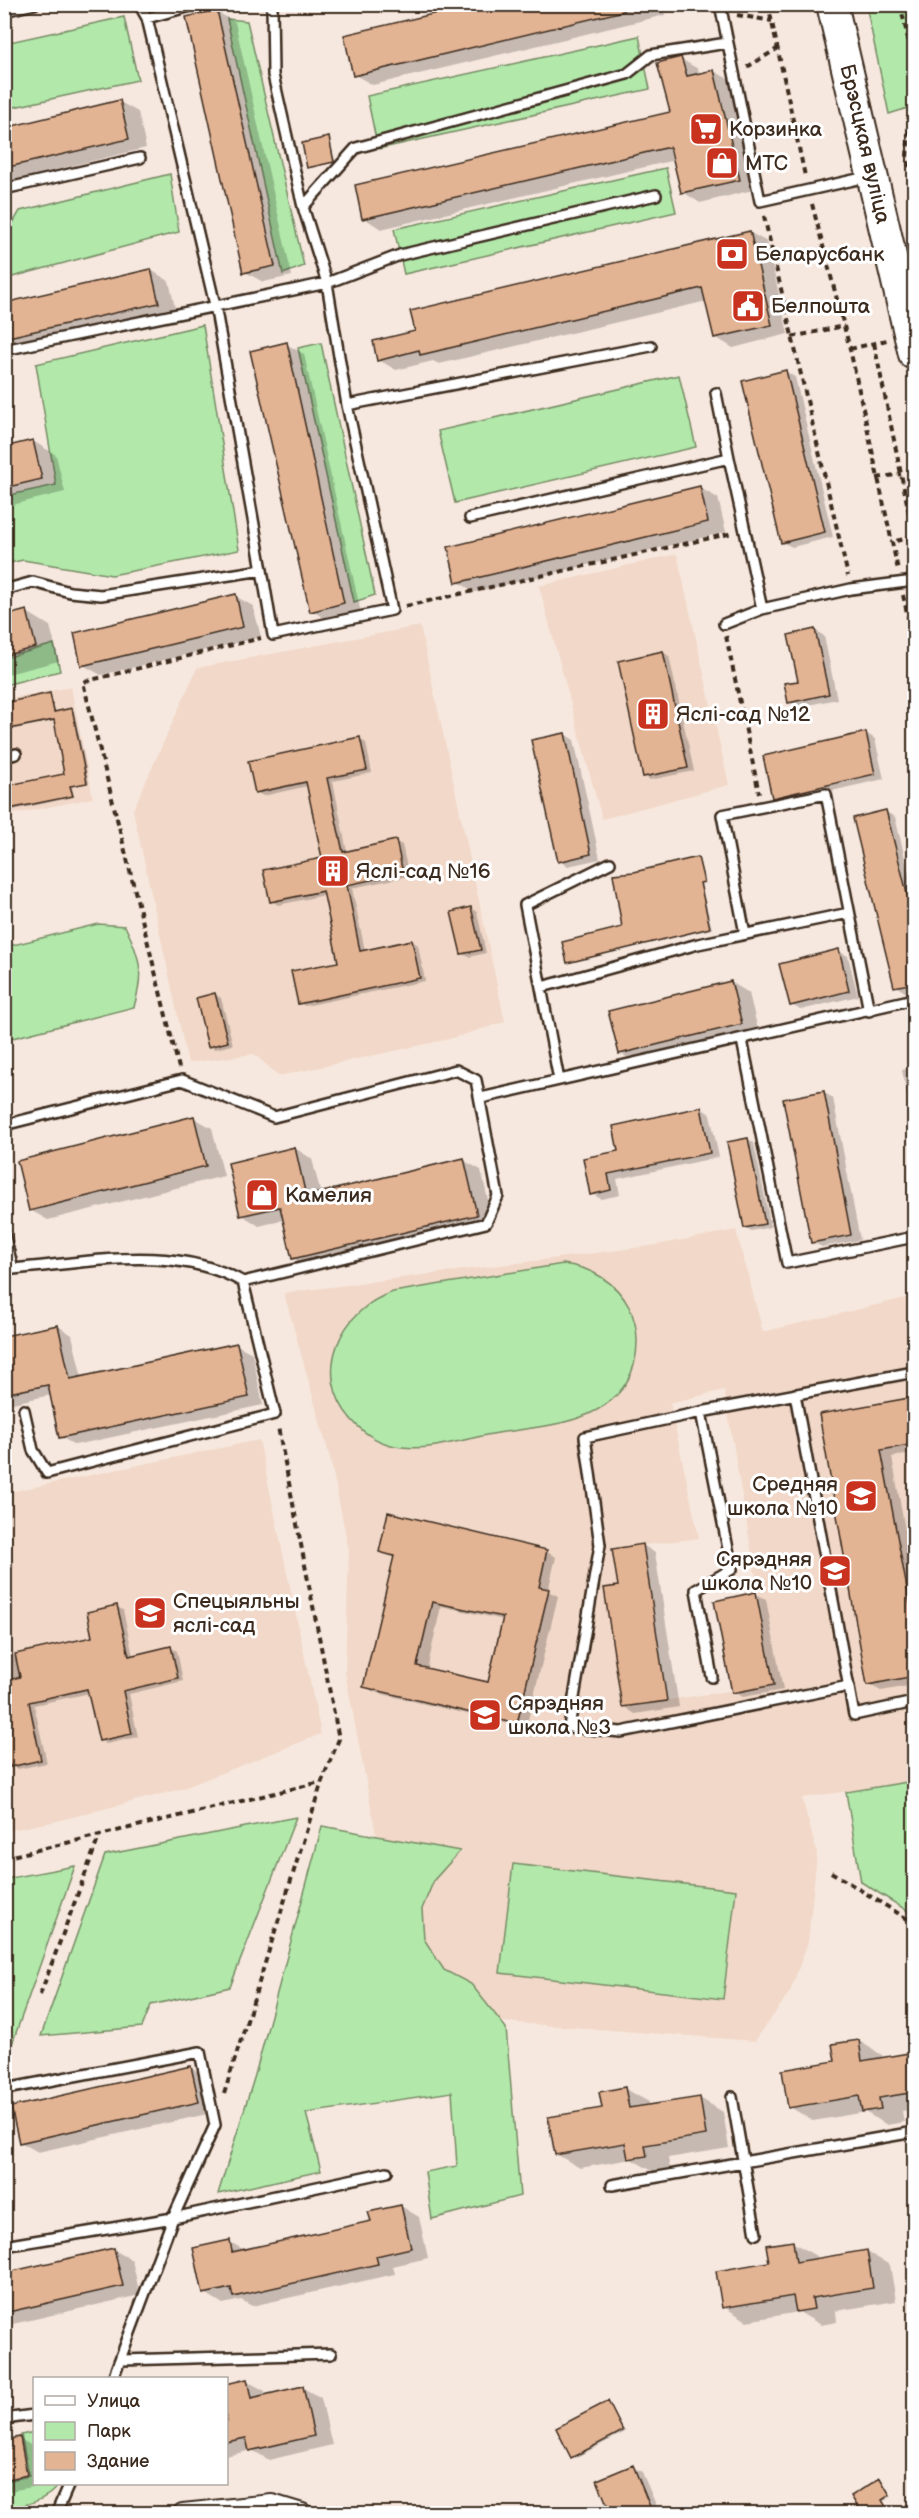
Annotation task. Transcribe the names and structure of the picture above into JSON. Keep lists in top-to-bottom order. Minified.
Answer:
{"streets":{"main road":["Брэсцкая вуліца"]},"places":{"supermarket":["Корзинка"],"shop":["МТС","Камелия"],"bank":["Беларусбанк"],"public building":["Белпошта"],"building":["Яслі-сад №12","Яслі-сад №16"],"school or university":["Средняя школа №10","Сярэдняя школа №10","Спецыяльны яслі-сад","Сярэдняя школа №3"]},"legend":["Улица","Парк","Здание"]}
